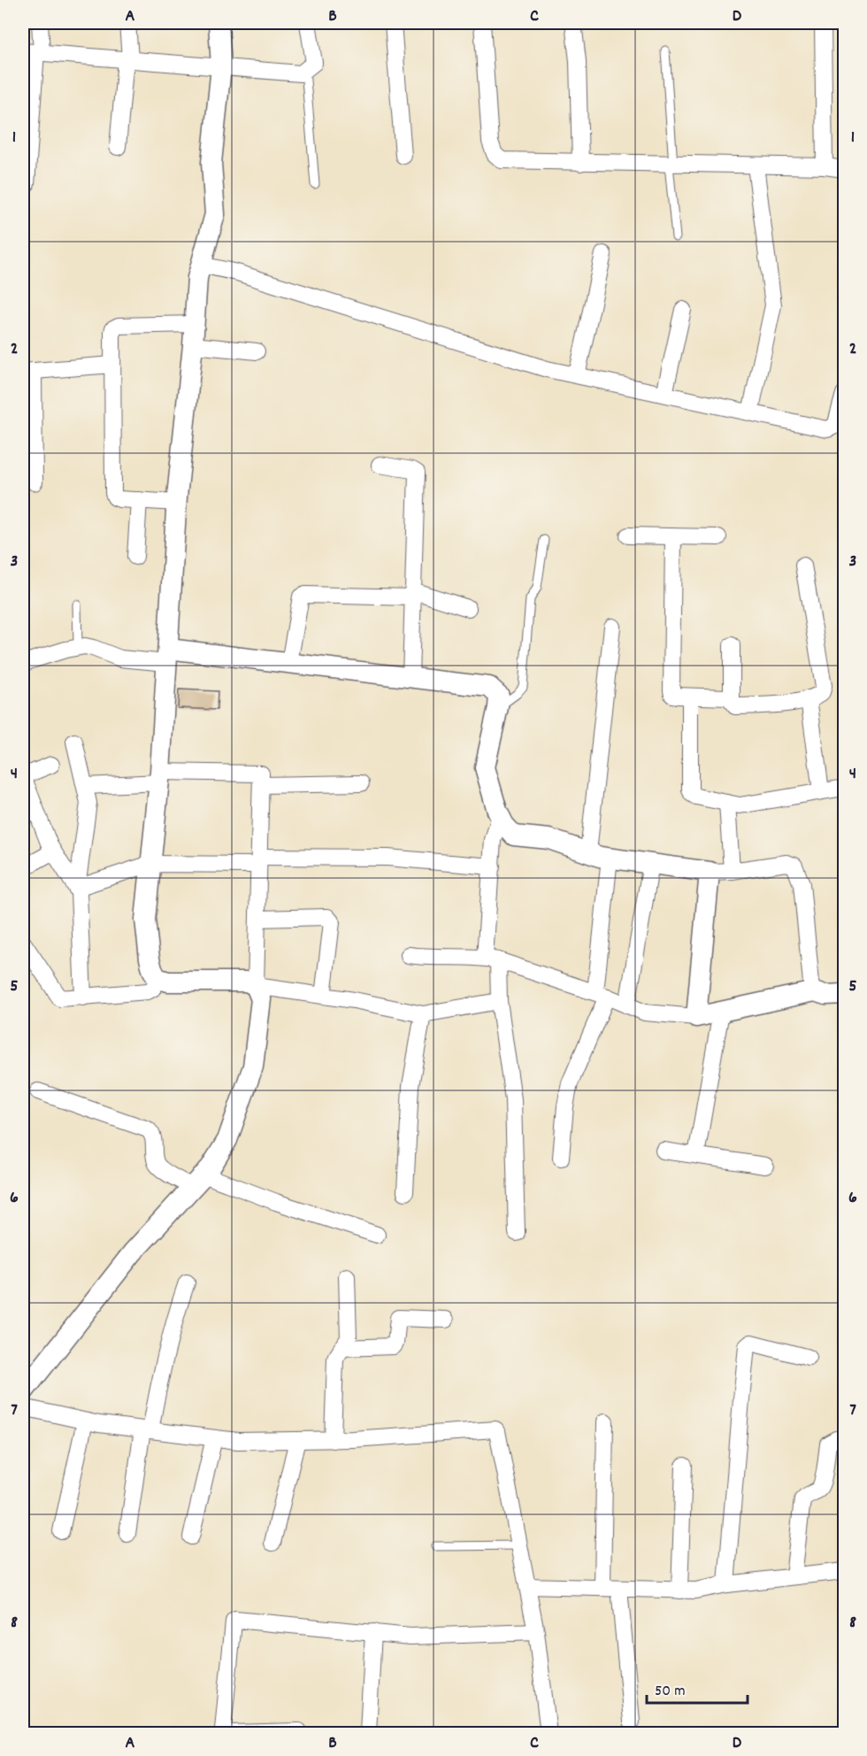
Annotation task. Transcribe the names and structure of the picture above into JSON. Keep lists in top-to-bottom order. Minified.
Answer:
{"scale_bar":"50 m","grid":{"columns":["A","B","C","D"],"rows":["1","2","3","4","5","6","7","8"]}}
